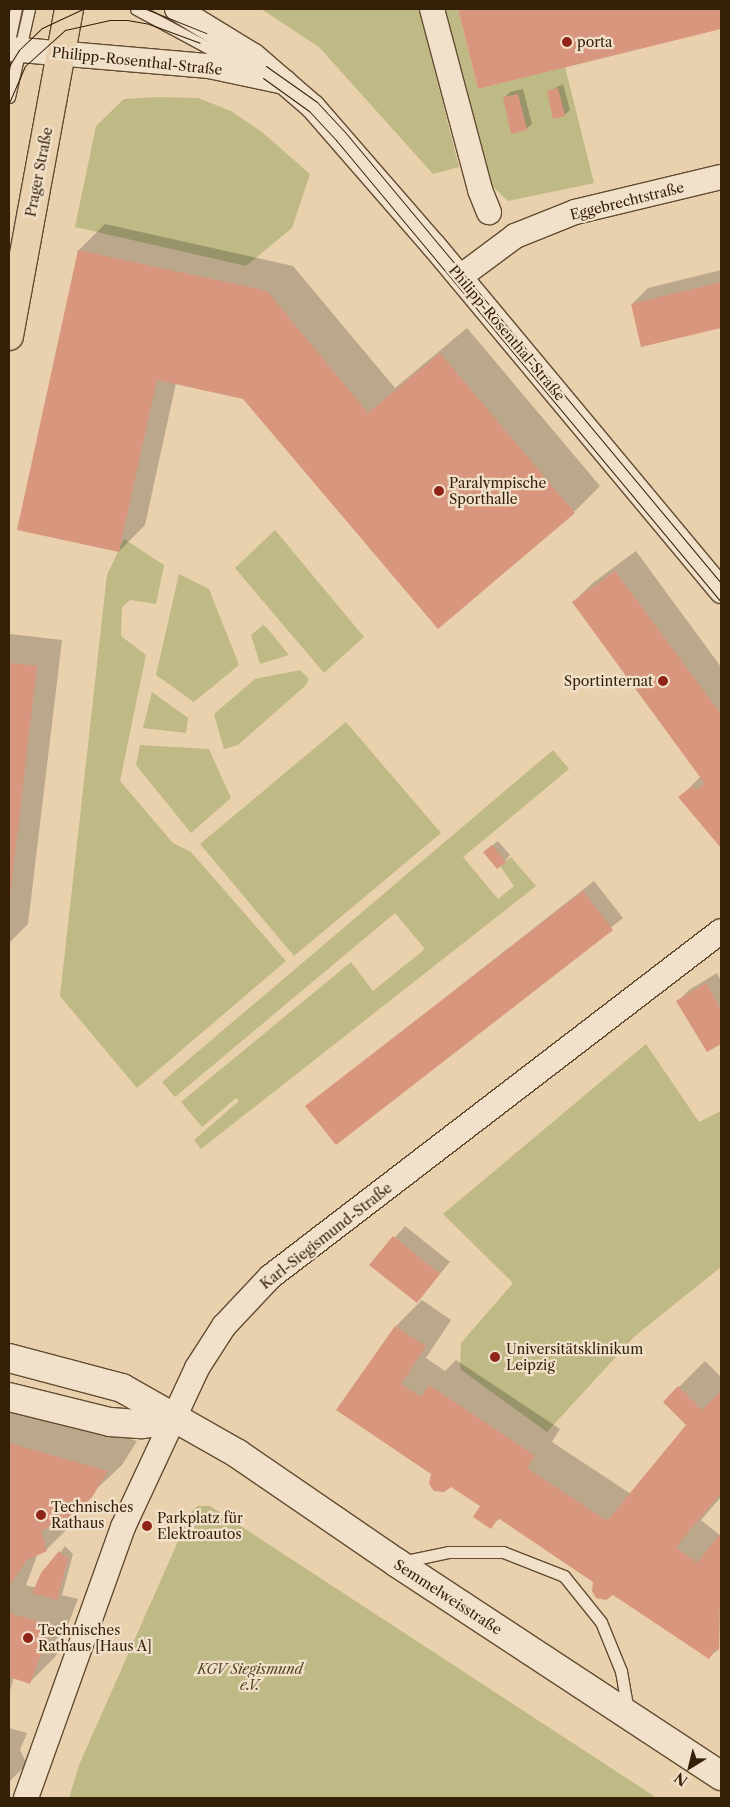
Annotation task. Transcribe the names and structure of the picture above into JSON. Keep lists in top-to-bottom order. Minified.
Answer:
{"streets":{"main road":["Prager Straße","Semmelweisstraße"],"street":["Philipp-Rosenthal-Straße","Eggebrechtstraße","Karl-Siegismund-Straße"]},"crossings":[["Philipp-Rosenthal-Straße","Prager Straße"],["Philipp-Rosenthal-Straße","Eggebrechtstraße"],["Karl-Siegismund-Straße","Semmelweisstraße"]],"parks":["KGV Siegismund e.V."],"places":["porta","Paralympische Sporthalle","Sportinternat","Universitätsklinikum Leipzig","Technisches Rathaus","Parkplatz für Elektroautos","Technisches Rathaus [Haus A]"],"north":"bottom left"}
